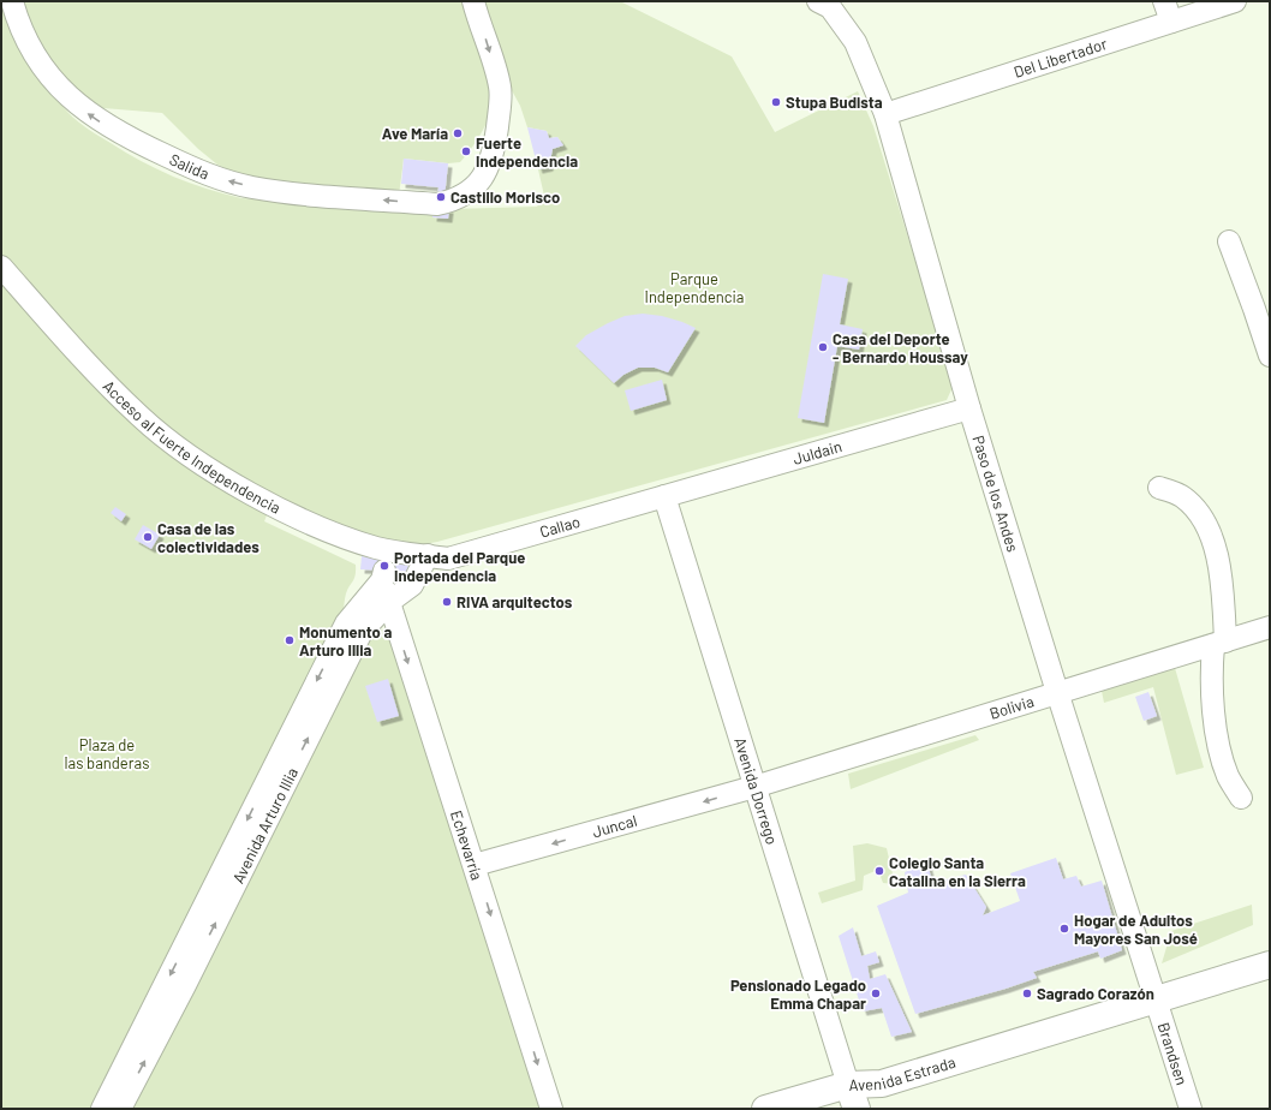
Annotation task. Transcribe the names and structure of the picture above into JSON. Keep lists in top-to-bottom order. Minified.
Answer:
{"streets":{"main road":["Avenida Estrada"],"street":["Del Libertador","Salida","Acceso al Fuerte Independencia","Juldain","Paso de los Andes","Callao","Bolivia","Avenida Dorrego","Avenida Arturo Illia","Juncal","Echevarría","Brandsen"]},"crossings":[["Del Libertador","Paso de los Andes"],["Acceso al Fuerte Independencia","Callao"],["Acceso al Fuerte Independencia","Avenida Arturo Illia"],["Acceso al Fuerte Independencia","Echevarría"],["Juldain","Paso de los Andes"],["Juldain","Callao"],["Juldain","Avenida Dorrego"],["Paso de los Andes","Bolivia"],["Paso de los Andes","Brandsen"],["Paso de los Andes","Avenida Estrada"],["Callao","Avenida Dorrego"],["Callao","Avenida Arturo Illia"],["Bolivia","Avenida Dorrego"],["Bolivia","Juncal"],["Avenida Dorrego","Juncal"],["Avenida Dorrego","Avenida Estrada"],["Avenida Arturo Illia","Echevarría"],["Juncal","Echevarría"],["Brandsen","Avenida Estrada"]],"one_way":["Juncal","Echevarría"],"parks":["Parque Independencia","Plaza de las banderas"],"places":["Stupa Budista","Ave María","Fuerte Independencia","Castillo Morisco","Casa del Deporte - Bernardo Houssay","Casa de las colectividades","Portada del Parque Independencia","RIVA arquitectos","Monumento a Arturo Illia","Colegio Santa Catalina en la Sierra","Hogar de Adultos Mayores San José","Pensionado Legado Emma Chapar","Sagrado Corazón"]}
